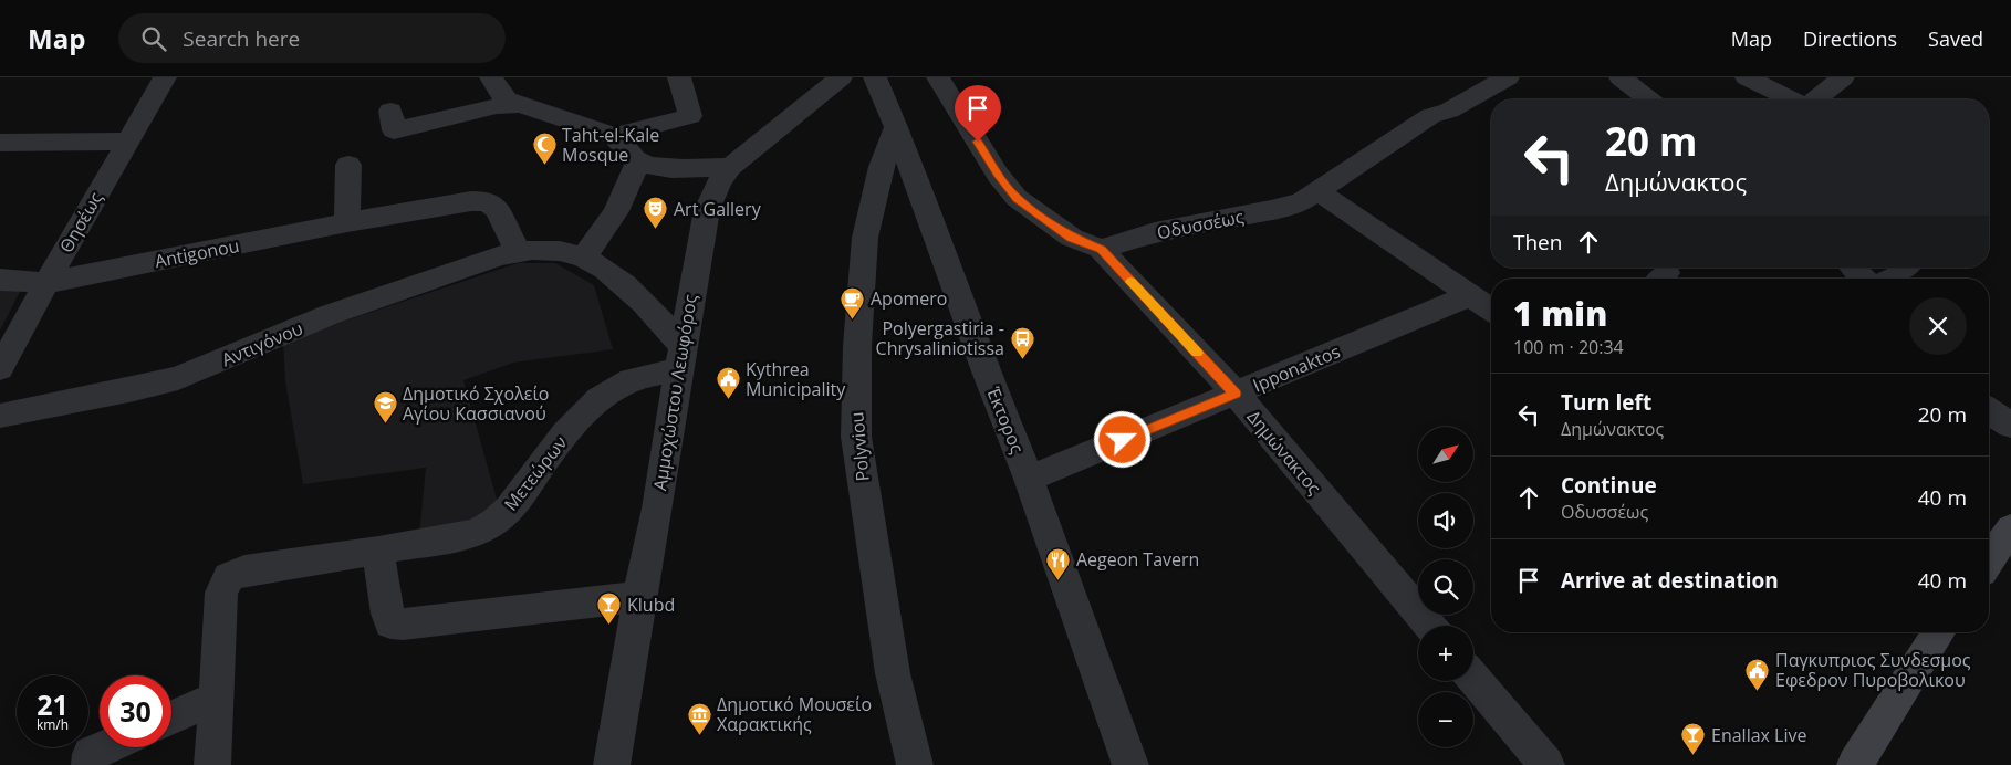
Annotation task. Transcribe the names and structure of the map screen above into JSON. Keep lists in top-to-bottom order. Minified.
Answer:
{"streets":{"street":["Θησέως","Οδυσσέως","Antigonou","Αντιγόνου","Ipponaktos","Αμμοχώστου Λεωφόρος","Έκτορος","Polyviou","Δημώνακτος","Μετεώρων"]},"crossings":[["Θησέως","Antigonou"],["Οδυσσέως","Δημώνακτος"],["Antigonou","Αντιγόνου"],["Αντιγόνου","Αμμοχώστου Λεωφόρος"],["Αντιγόνου","Μετεώρων"],["Ipponaktos","Έκτορος"],["Ipponaktos","Δημώνακτος"],["Αμμοχώστου Λεωφόρος","Μετεώρων"],["Έκτορος","Polyviou"]],"places":{"mosque":["Taht-el-Kale Mosque"],"theatre":["Art Gallery"],"cafe":["Apomero"],"bus stop":["Polyergastiria - Chrysaliniotissa"],"public building":["Kythrea Municipality","Παγκυπριος Συνδεσμος Εφεδρον Πυροβολικου"],"school or university":["Δημοτικό Σχολείο Αγίου Κασσιανού"],"restaurant":["Aegeon Tavern"],"bar":["Klubd","Enallax Live"],"museum":["Δημοτικό Μουσείο Χαρακτικής"]},"north":"top right","page":{"header":"Map","search":"Search here","nav":["Map","Directions","Saved"],"turn":["20 m","Δημώνακτος"],"then":"Then","heading":["1 min","100 m · 20:34"],"list":[{"name":"Turn left","note":"Δημώνακτος","value":"20 m"},{"name":"Continue","note":"Οδυσσέως","value":"40 m"},{"name":"Arrive at destination","value":"40 m"}],"map_buttons":["+","−"],"speed":"21 km/h","limit":"30"}}
